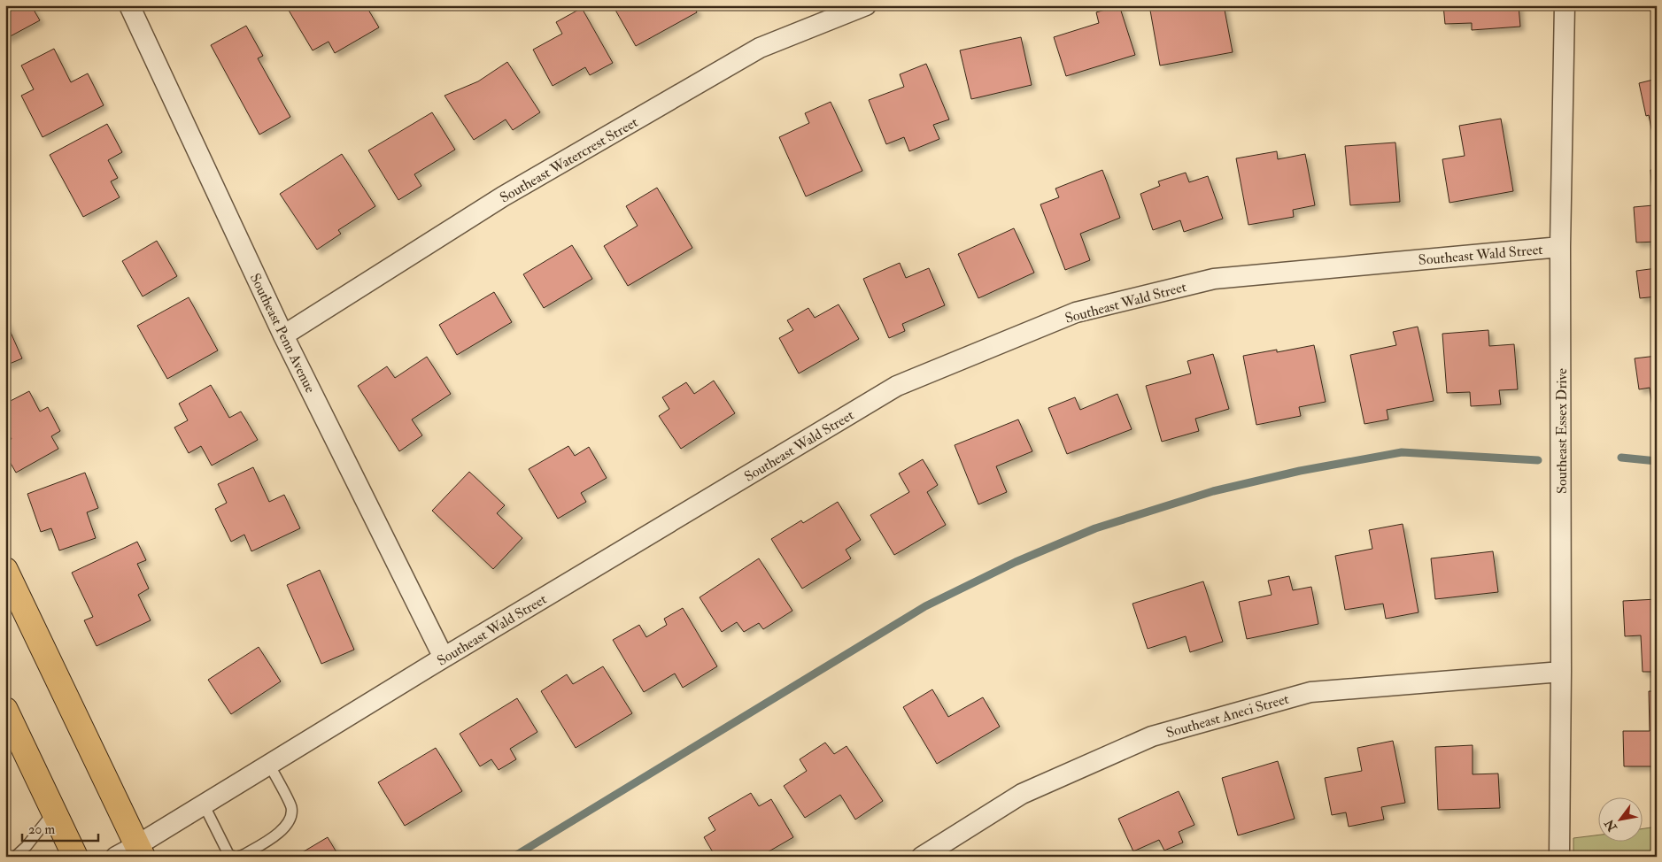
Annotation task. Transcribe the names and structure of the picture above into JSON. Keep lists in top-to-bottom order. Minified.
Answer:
{"streets":{"street":["Southeast Watercrest Street","Southeast Wald Street","Southeast Penn Avenue","Southeast Essex Drive","Southeast Aneci Street"]},"crossings":[["Southeast Watercrest Street","Southeast Penn Avenue"],["Southeast Wald Street","Southeast Penn Avenue"],["Southeast Wald Street","Southeast Essex Drive"],["Southeast Essex Drive","Southeast Aneci Street"]],"scale_bar":"20 m","north":"bottom left"}
